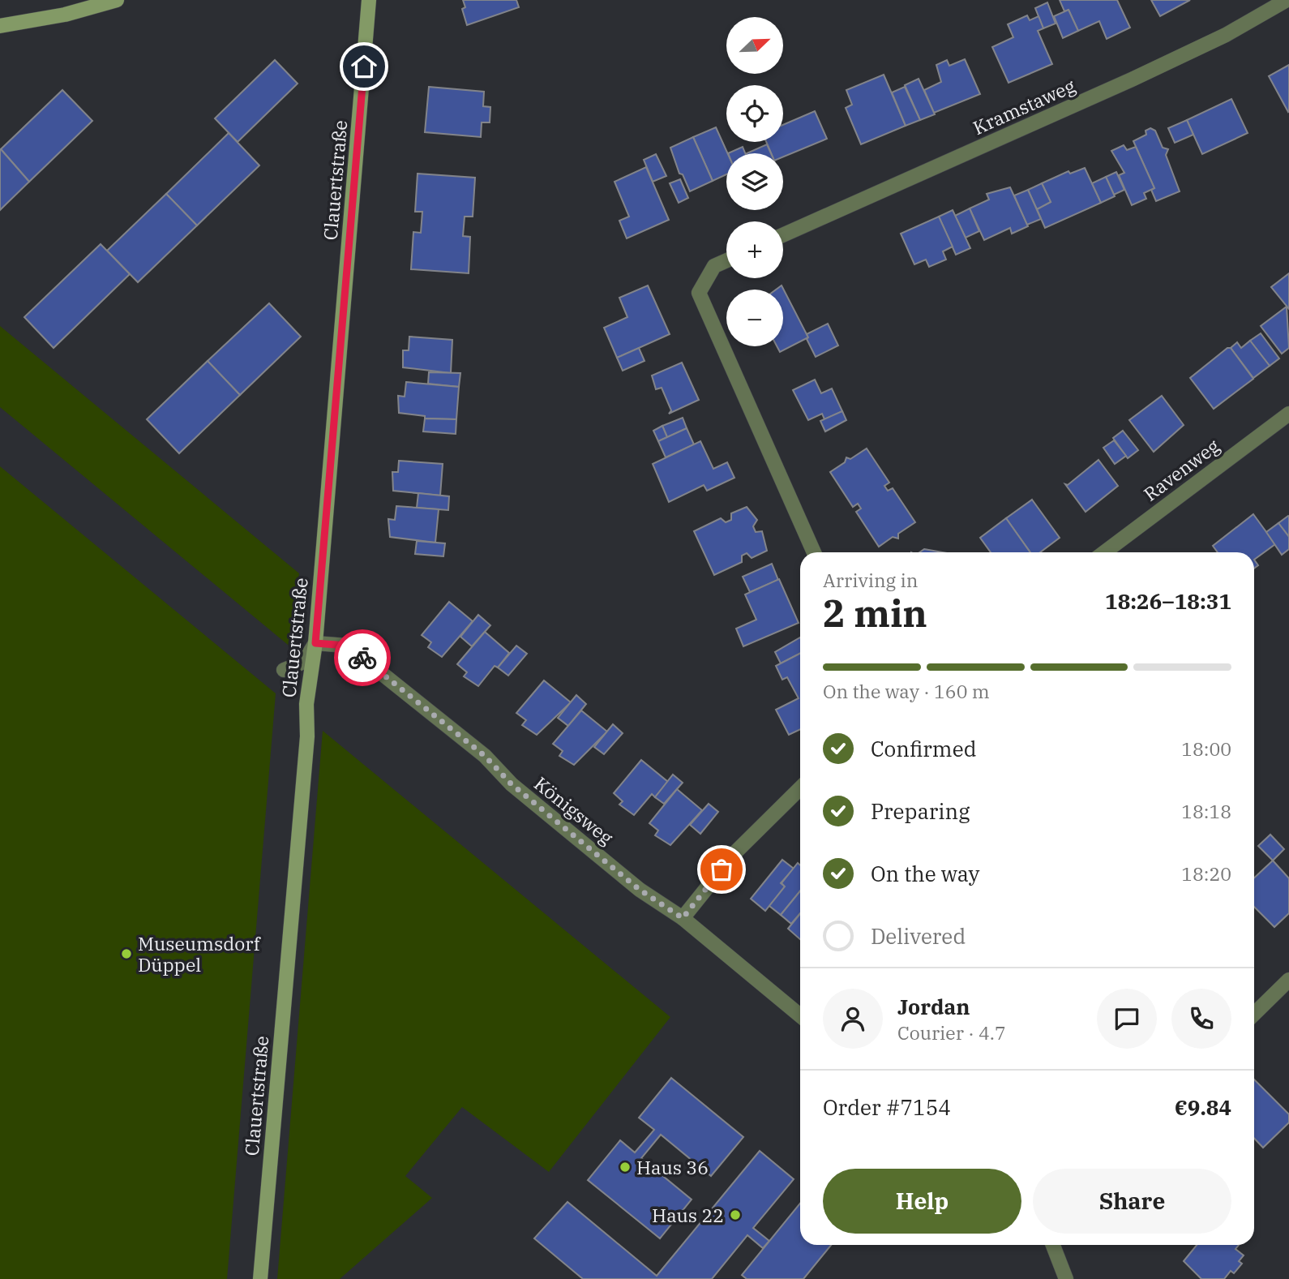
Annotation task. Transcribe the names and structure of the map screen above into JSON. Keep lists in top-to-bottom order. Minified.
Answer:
{"streets":{"street":["Kramstaweg","Clauertstraße","Ravenweg","Königsweg"]},"crossings":[["Clauertstraße","Königsweg"]],"places":["Museumsdorf Düppel","Haus 36","Haus 22"],"north":"top right","page":{"map_buttons":["+","−"],"heading":["2 min","Arriving in","18:26–18:31"],"panel":["Jordan","Courier · 4.7","Order #7154","€9.84"],"bar":"On the way · 160 m","list":[["Confirmed","18:00"],["Preparing","18:18"],["On the way","18:20"],"Delivered"],"buttons":["Help","Share"]}}
